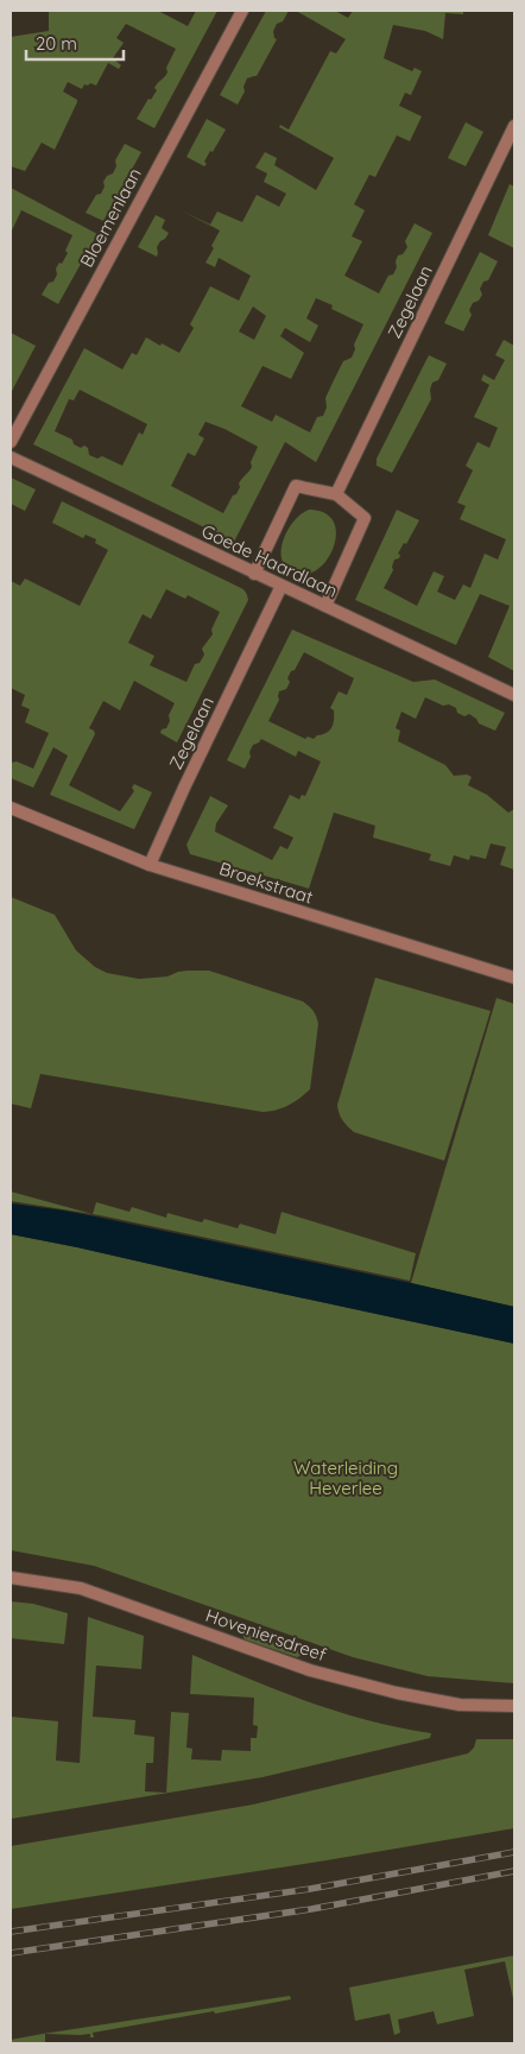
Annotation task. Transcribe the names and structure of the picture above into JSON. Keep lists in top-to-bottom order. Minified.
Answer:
{"streets":{"street":["Bloemenlaan","Zegelaan","Goede Haardlaan","Broekstraat","Hoveniersdreef"]},"crossings":[["Zegelaan","Goede Haardlaan"],["Zegelaan","Broekstraat"]],"parks":["Waterleiding Heverlee"],"scale_bar":"20 m"}
